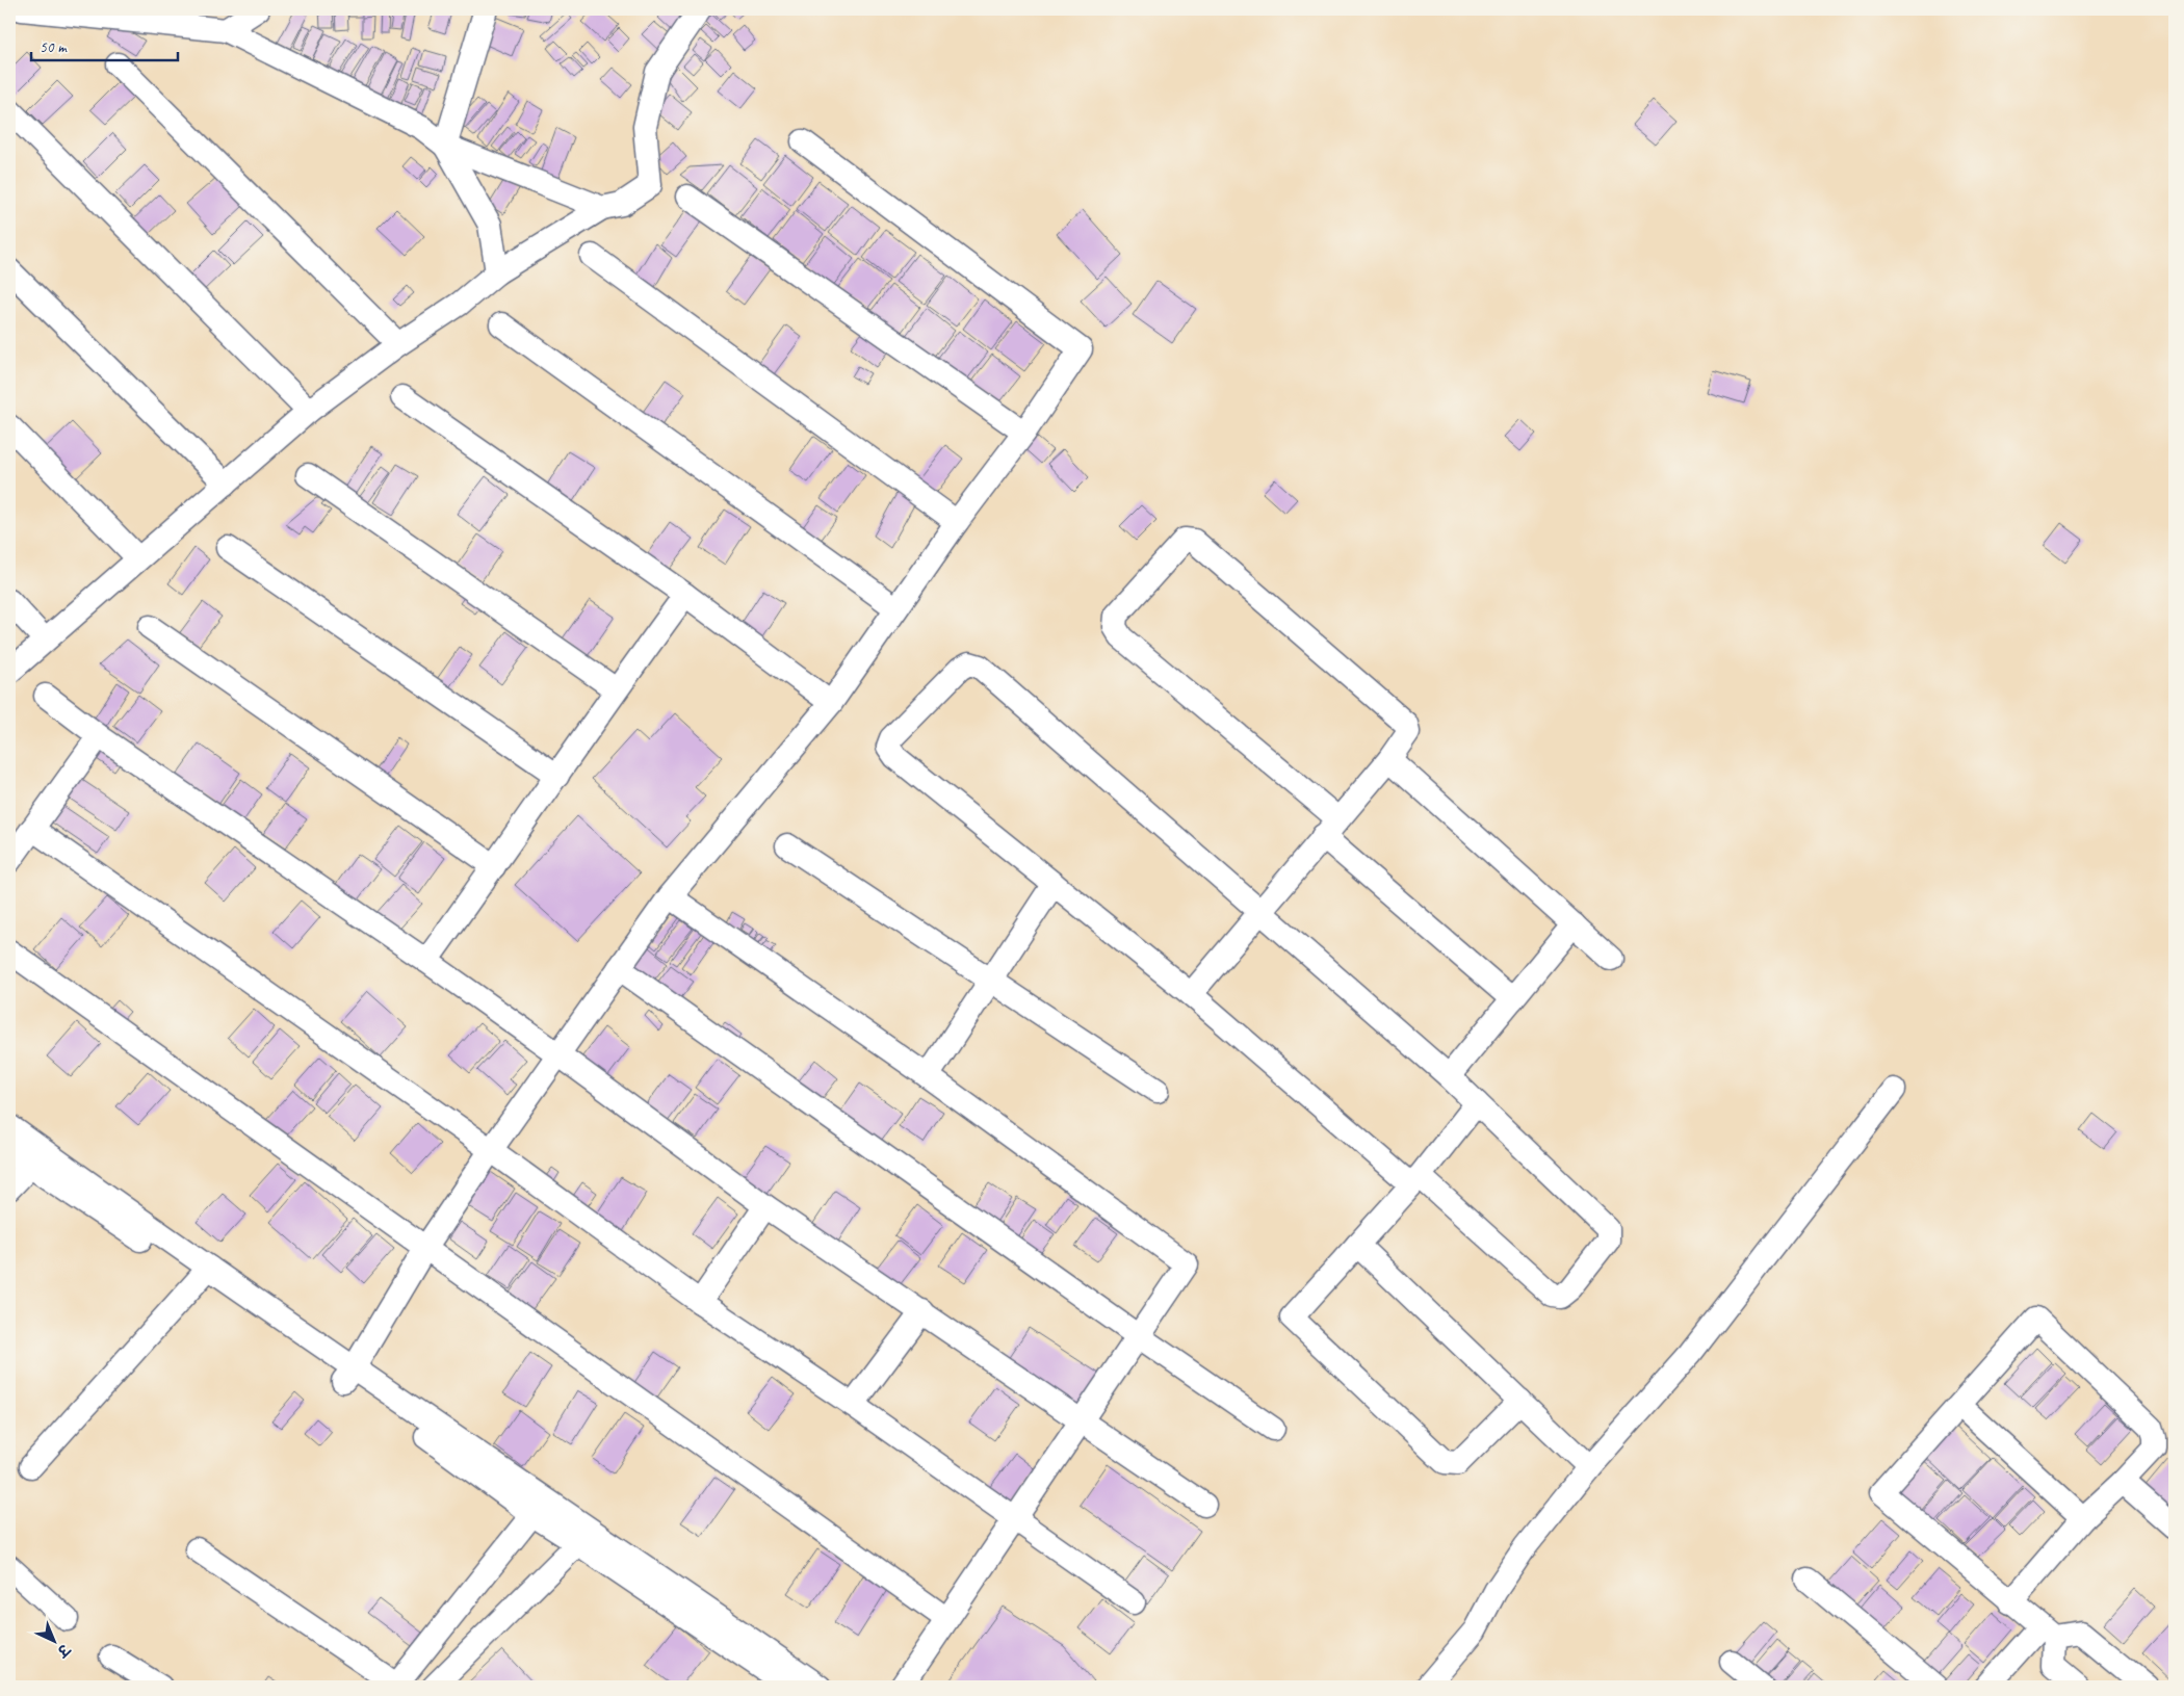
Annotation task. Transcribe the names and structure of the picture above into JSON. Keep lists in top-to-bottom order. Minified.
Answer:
{"scale_bar":"50 m","north":"bottom right"}
